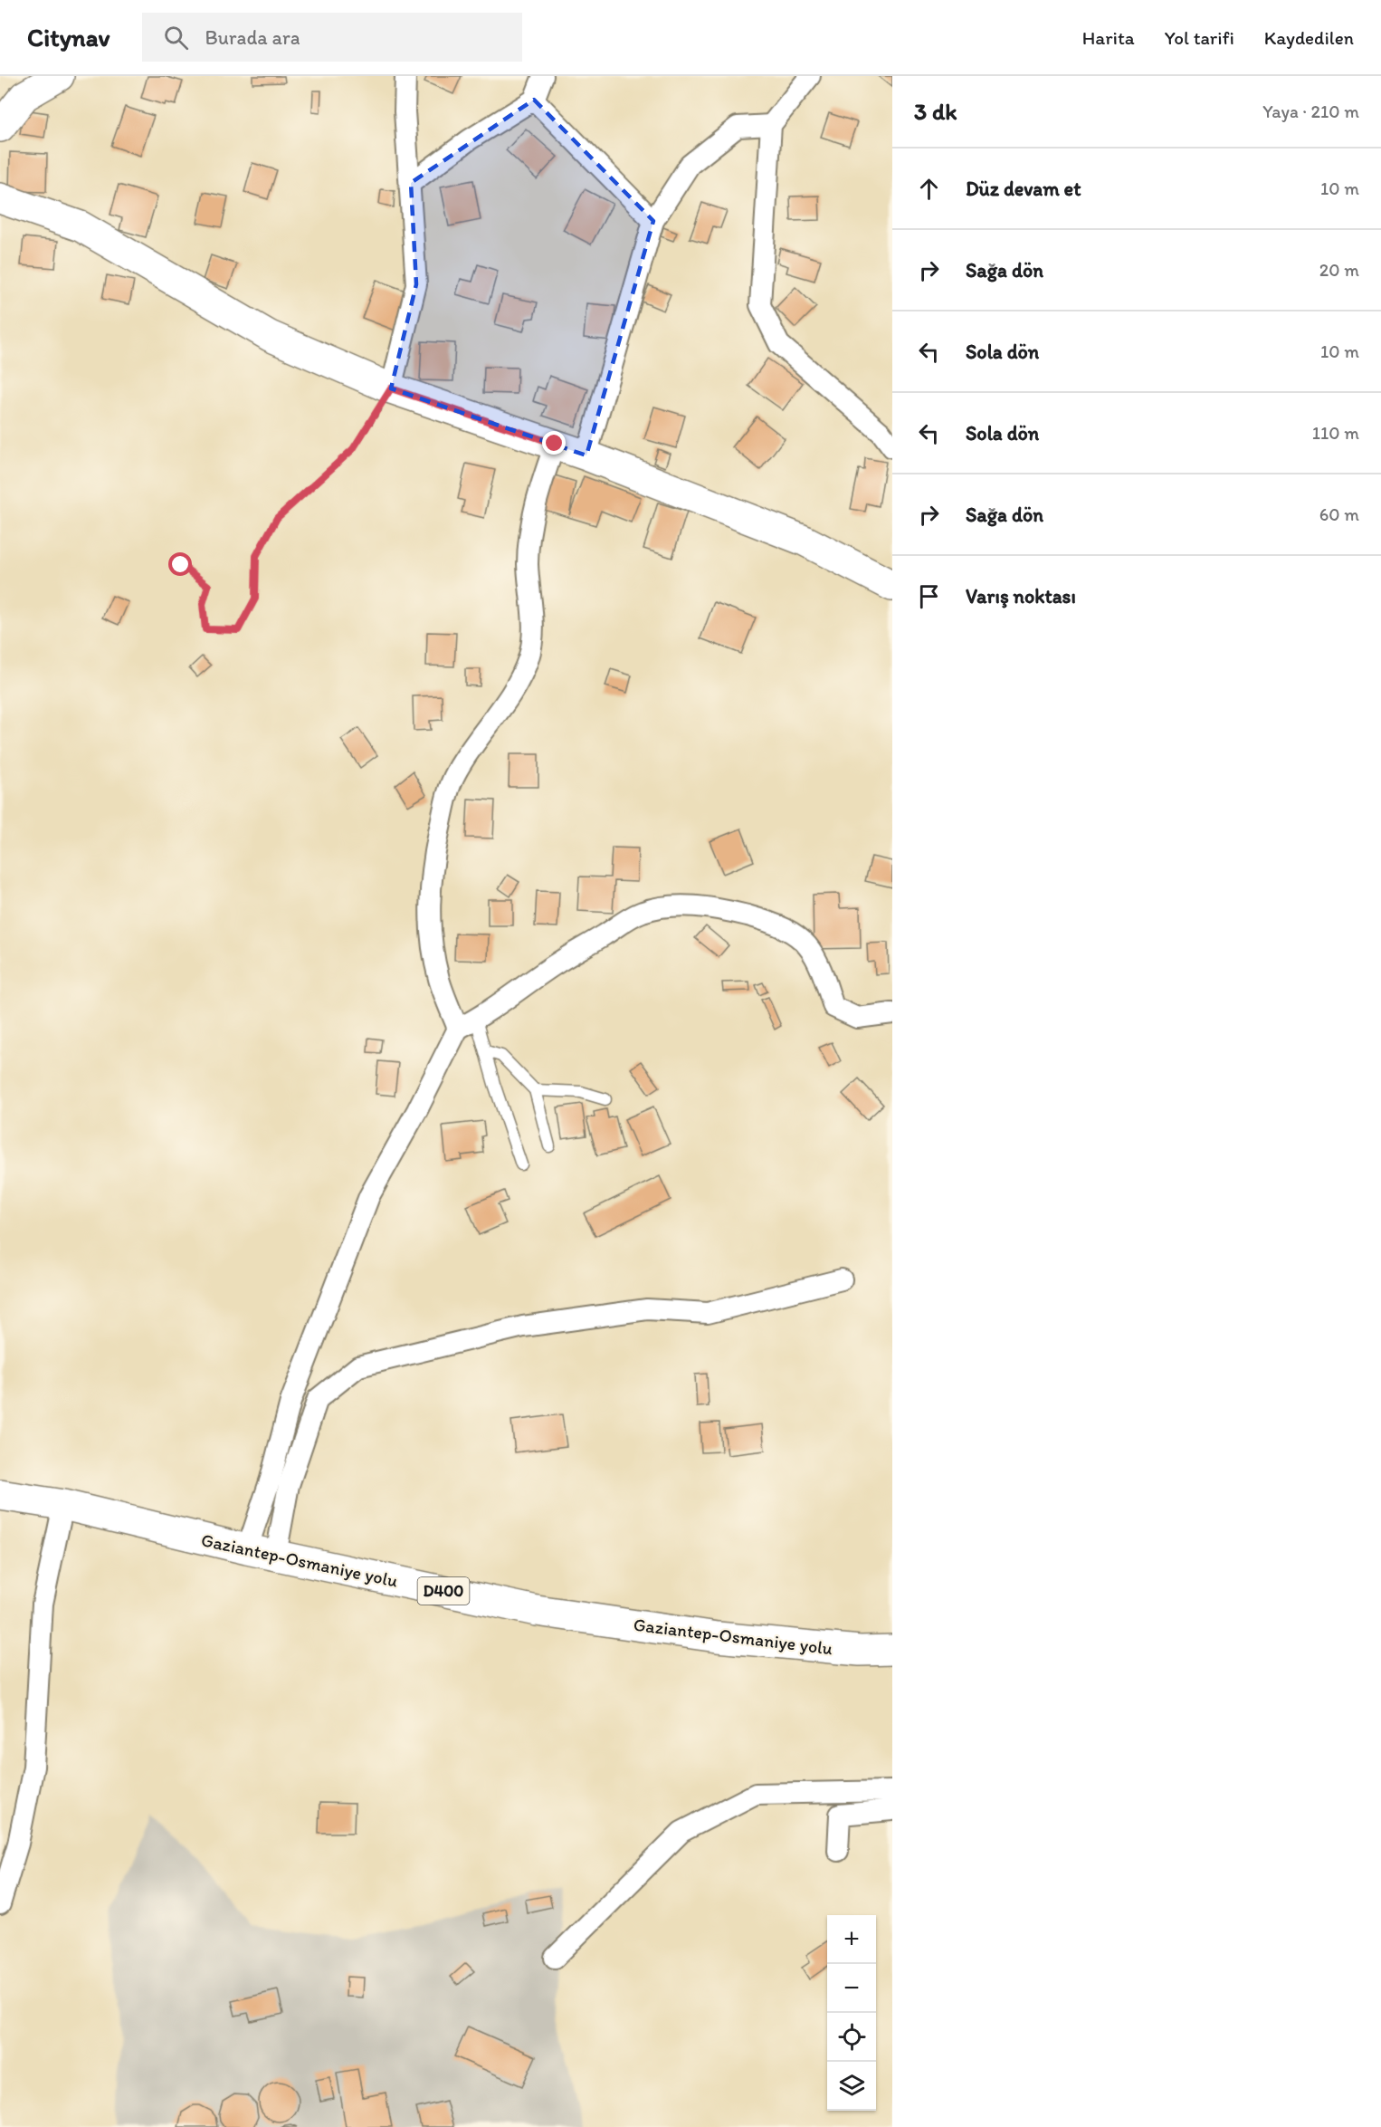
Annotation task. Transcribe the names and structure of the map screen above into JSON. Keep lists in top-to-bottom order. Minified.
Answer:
{"streets":{"main road":["Gaziantep-Osmaniye yolu","D400"]},"page":{"header":"Citynav","search":"Burada ara","nav":["Harita","Yol tarifi","Kaydedilen"],"heading":["3 dk","Yaya · 210 m"],"list":[["Düz devam et","10 m"],["Sağa dön","20 m"],["Sola dön","10 m"],["Sola dön","110 m"],["Sağa dön","60 m"],"Varış noktası"],"map_buttons":["+","−"]}}
